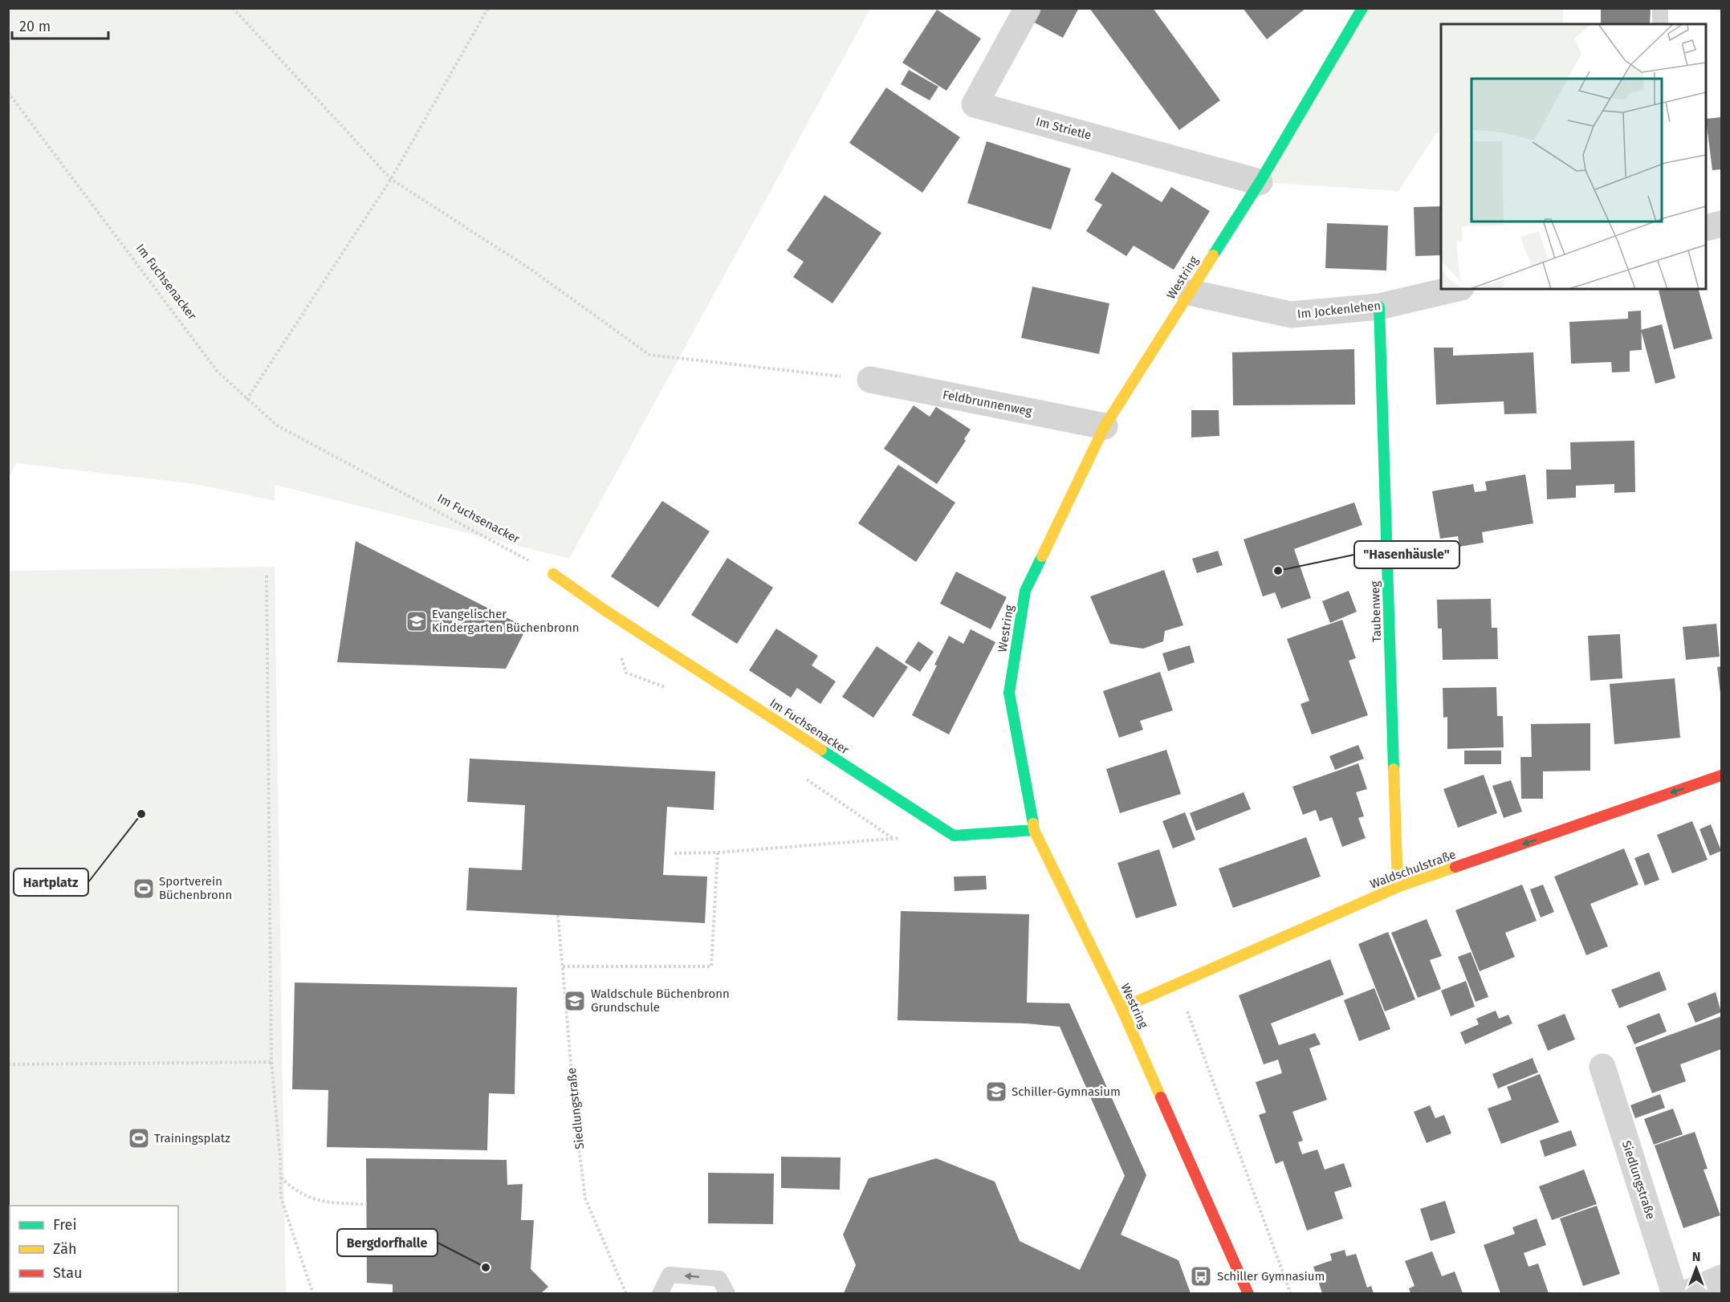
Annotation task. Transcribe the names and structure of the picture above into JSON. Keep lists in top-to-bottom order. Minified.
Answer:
{"streets":{"street":["Im Strietle","Westring","Im Fuchsenacker","Im Jockenlehen","Feldbrunnenweg","Taubenweg","Waldschulstraße","Siedlungstraße"]},"crossings":[["Im Strietle","Westring"],["Westring","Im Fuchsenacker"],["Westring","Im Jockenlehen"],["Westring","Feldbrunnenweg"],["Westring","Waldschulstraße"],["Im Jockenlehen","Taubenweg"],["Taubenweg","Waldschulstraße"]],"one_way":["Waldschulstraße"],"places":{"other":["\"Hasenhäusle\"","Hartplatz","Bergdorfhalle"],"school or university":["Evangelischer Kindergarten Büchenbronn","Waldschule Büchenbronn Grundschule","Schiller-Gymnasium"],"sports":["Sportverein Büchenbronn","Trainingsplatz"],"bus stop":["Schiller Gymnasium"]},"legend":["Frei","Zäh","Stau"],"scale_bar":"20 m","north":"top"}
